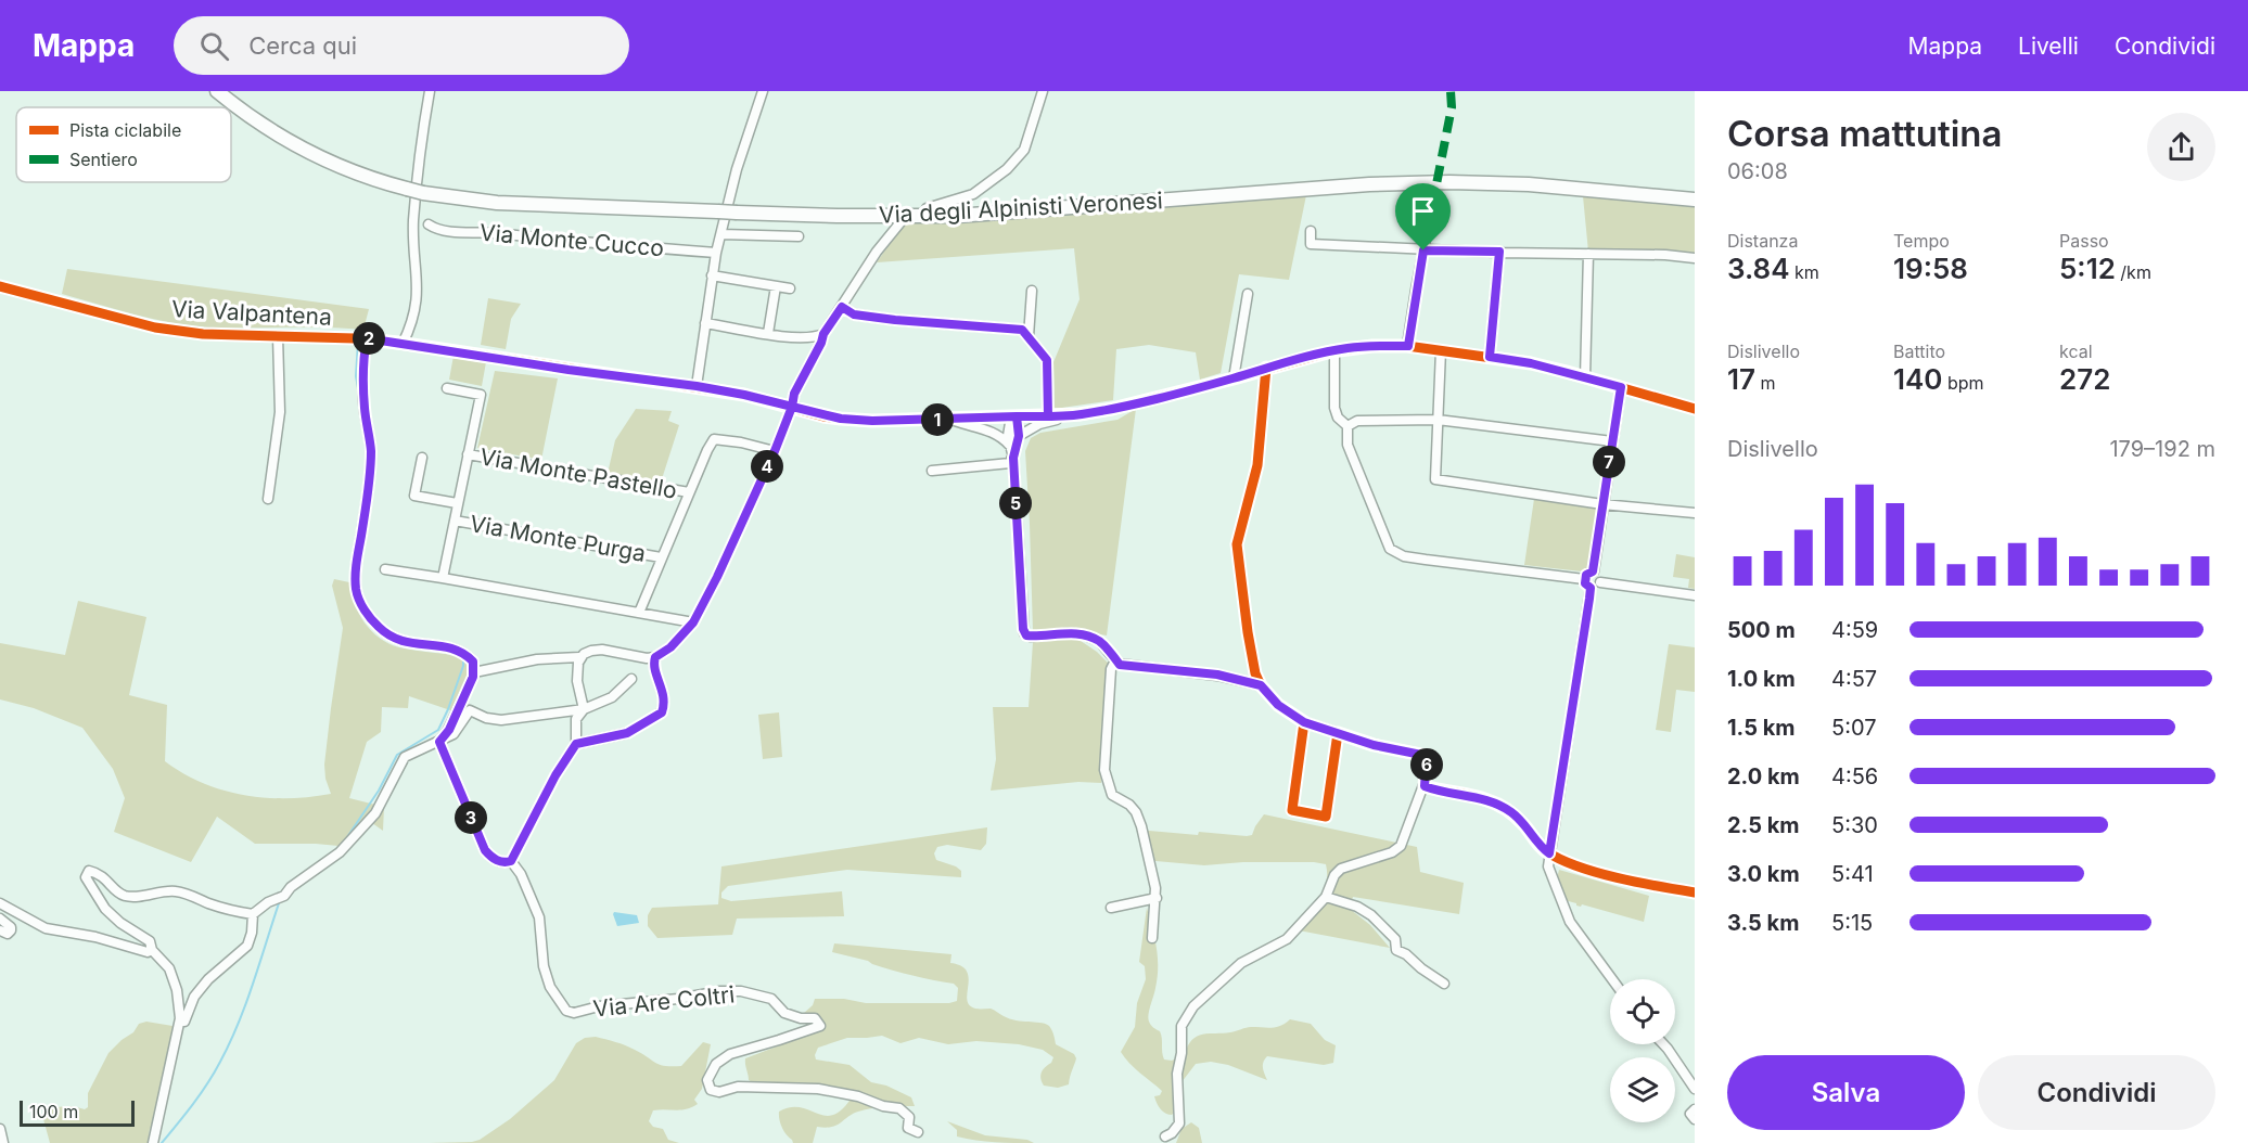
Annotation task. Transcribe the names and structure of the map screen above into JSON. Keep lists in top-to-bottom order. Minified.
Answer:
{"streets":{"highway":["Via degli Alpinisti Veronesi"],"street":["Via Monte Cucco","Via Valpantena","Via Monte Pastello","Via Monte Purga","Via Are Coltri"]},"legend":["Pista ciclabile","Sentiero"],"scale_bar":"100 m","page":{"header":"Mappa","search":"Cerca qui","nav":["Mappa","Livelli","Condividi"],"heading":["Corsa mattutina","06:08"],"stats":[["Distanza","3.84 km"],["Tempo","19:58"],["Passo","5:12 /km"],["Dislivello","17 m"],["Battito","140 bpm"],["kcal","272"]],"pins":["2","1","7","4","5","6","3"],"chart":["Dislivello","179–192 m"],"list":[{"name":"500 m","note":"4:59"},{"name":"1.0 km","note":"4:57"},{"name":"1.5 km","note":"5:07"},{"name":"2.0 km","note":"4:56"},{"name":"2.5 km","note":"5:30"},{"name":"3.0 km","note":"5:41"},{"name":"3.5 km","note":"5:15"}],"buttons":["Salva","Condividi"],"scale":"100 m"}}
